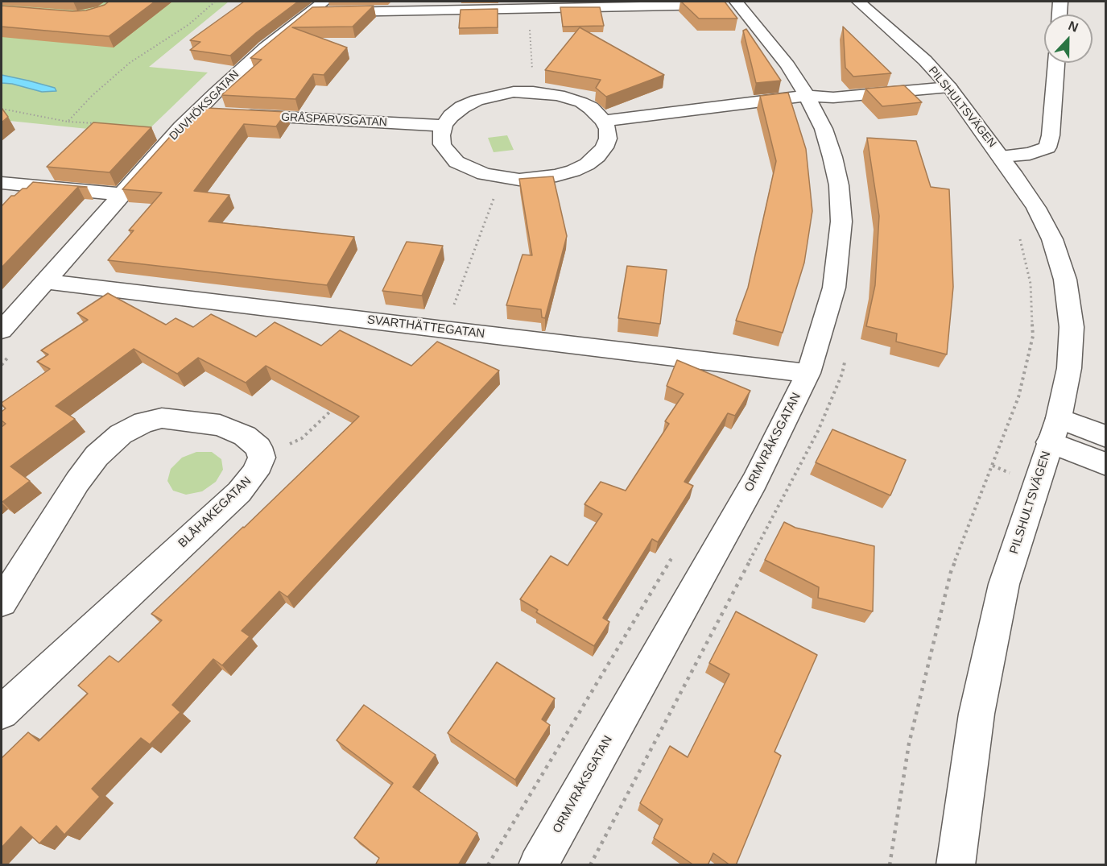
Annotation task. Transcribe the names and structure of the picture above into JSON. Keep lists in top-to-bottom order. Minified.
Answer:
{"streets":{"street":["DUVHÖKSGATAN","PILSHULTSVÄGEN","GRÅSPARVSGATAN","SVARTHÄTTEGATAN","ORMVRÅKSGATAN","BLÅHAKEGATAN"]},"crossings":[["DUVHÖKSGATAN","SVARTHÄTTEGATAN"],["SVARTHÄTTEGATAN","ORMVRÅKSGATAN"]],"north":"top"}
